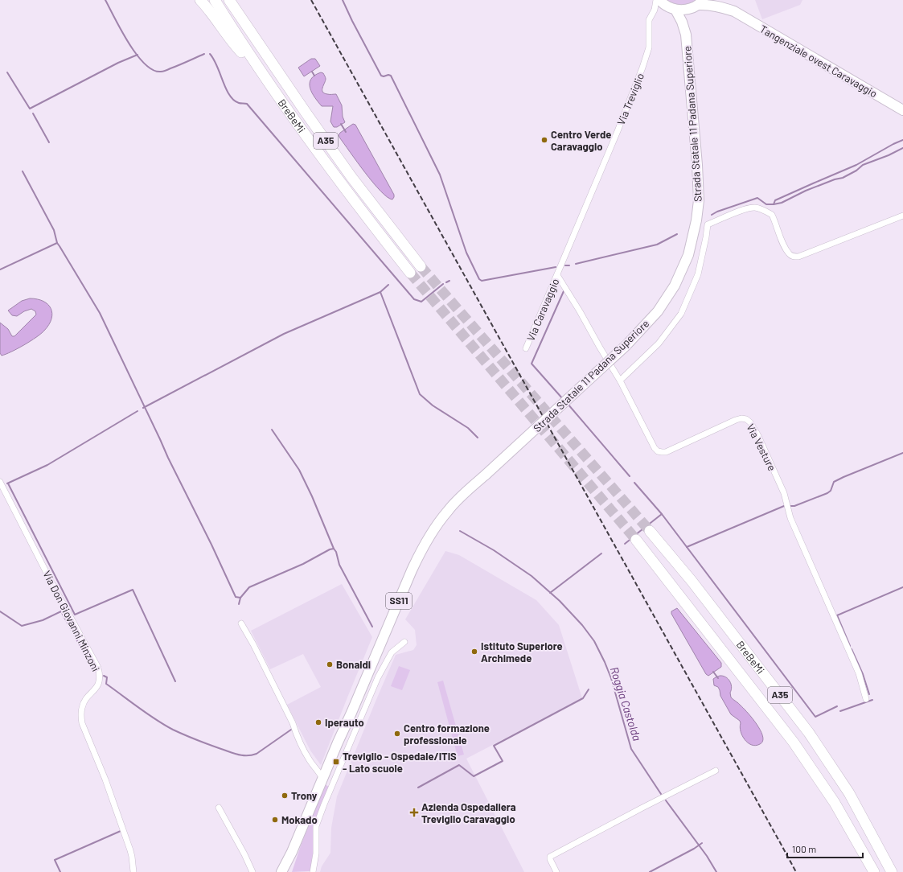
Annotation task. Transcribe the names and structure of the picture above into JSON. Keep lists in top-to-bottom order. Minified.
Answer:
{"streets":{"highway":["BreBeMi","A35"],"main road":["Tangenziale ovest Caravaggio","Strada Statale 11 Padana Superiore","SS11"],"street":["Via Treviglio","Via Caravaggio","Via Vesture","Via Don Giovanni Minzoni"]},"crossings":[["Tangenziale ovest Caravaggio","Strada Statale 11 Padana Superiore"],["Via Treviglio","Via Caravaggio"],["Via Treviglio","Via Vesture"],["Via Caravaggio","Via Vesture"]],"water":["Roggia Castolda"],"places":{"other":["Centro Verde Caravaggio","Istituto Superiore Archimede","Bonaldi","Iperauto","Centro formazione professionale","Trony","Mokado"],"transit":["Treviglio - Ospedale/ITIS - Lato scuole"],"health":["Azienda Ospedaliera Treviglio Caravaggio"]},"scale_bar":"100 m"}
